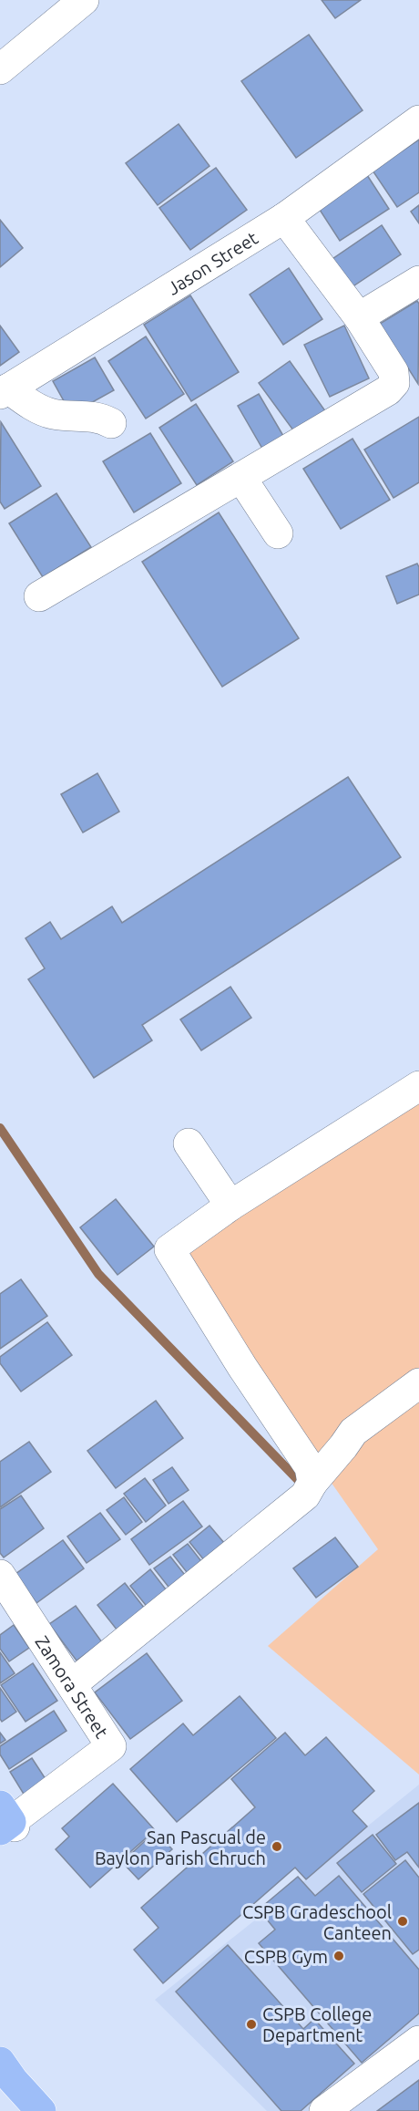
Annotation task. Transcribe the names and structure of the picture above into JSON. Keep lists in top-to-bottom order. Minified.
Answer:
{"streets":{"street":["Jason Street","Zamora Street"]},"places":["San Pascual de Baylon Parish Chruch","CSPB Gradeschool Canteen","CSPB Gym","CSPB College Department"]}
